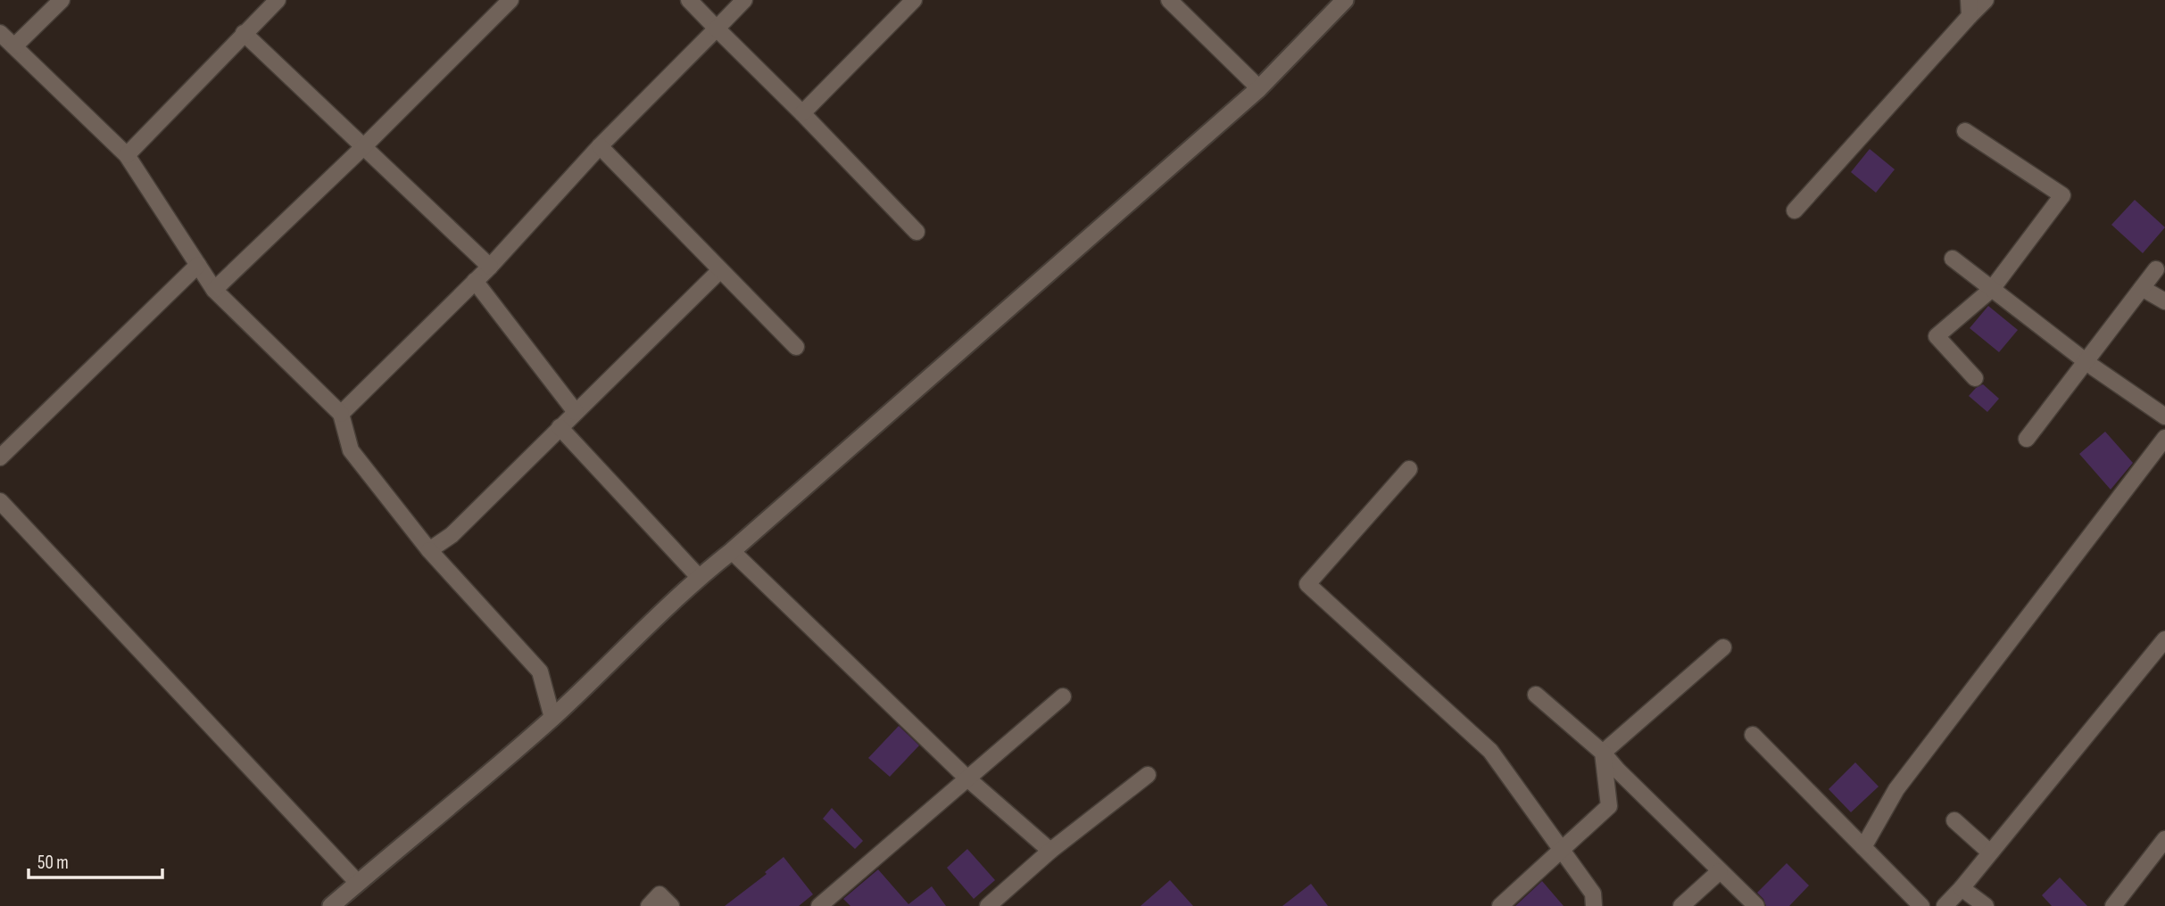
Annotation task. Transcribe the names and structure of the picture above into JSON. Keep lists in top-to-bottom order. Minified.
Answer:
{"scale_bar":"50 m"}
